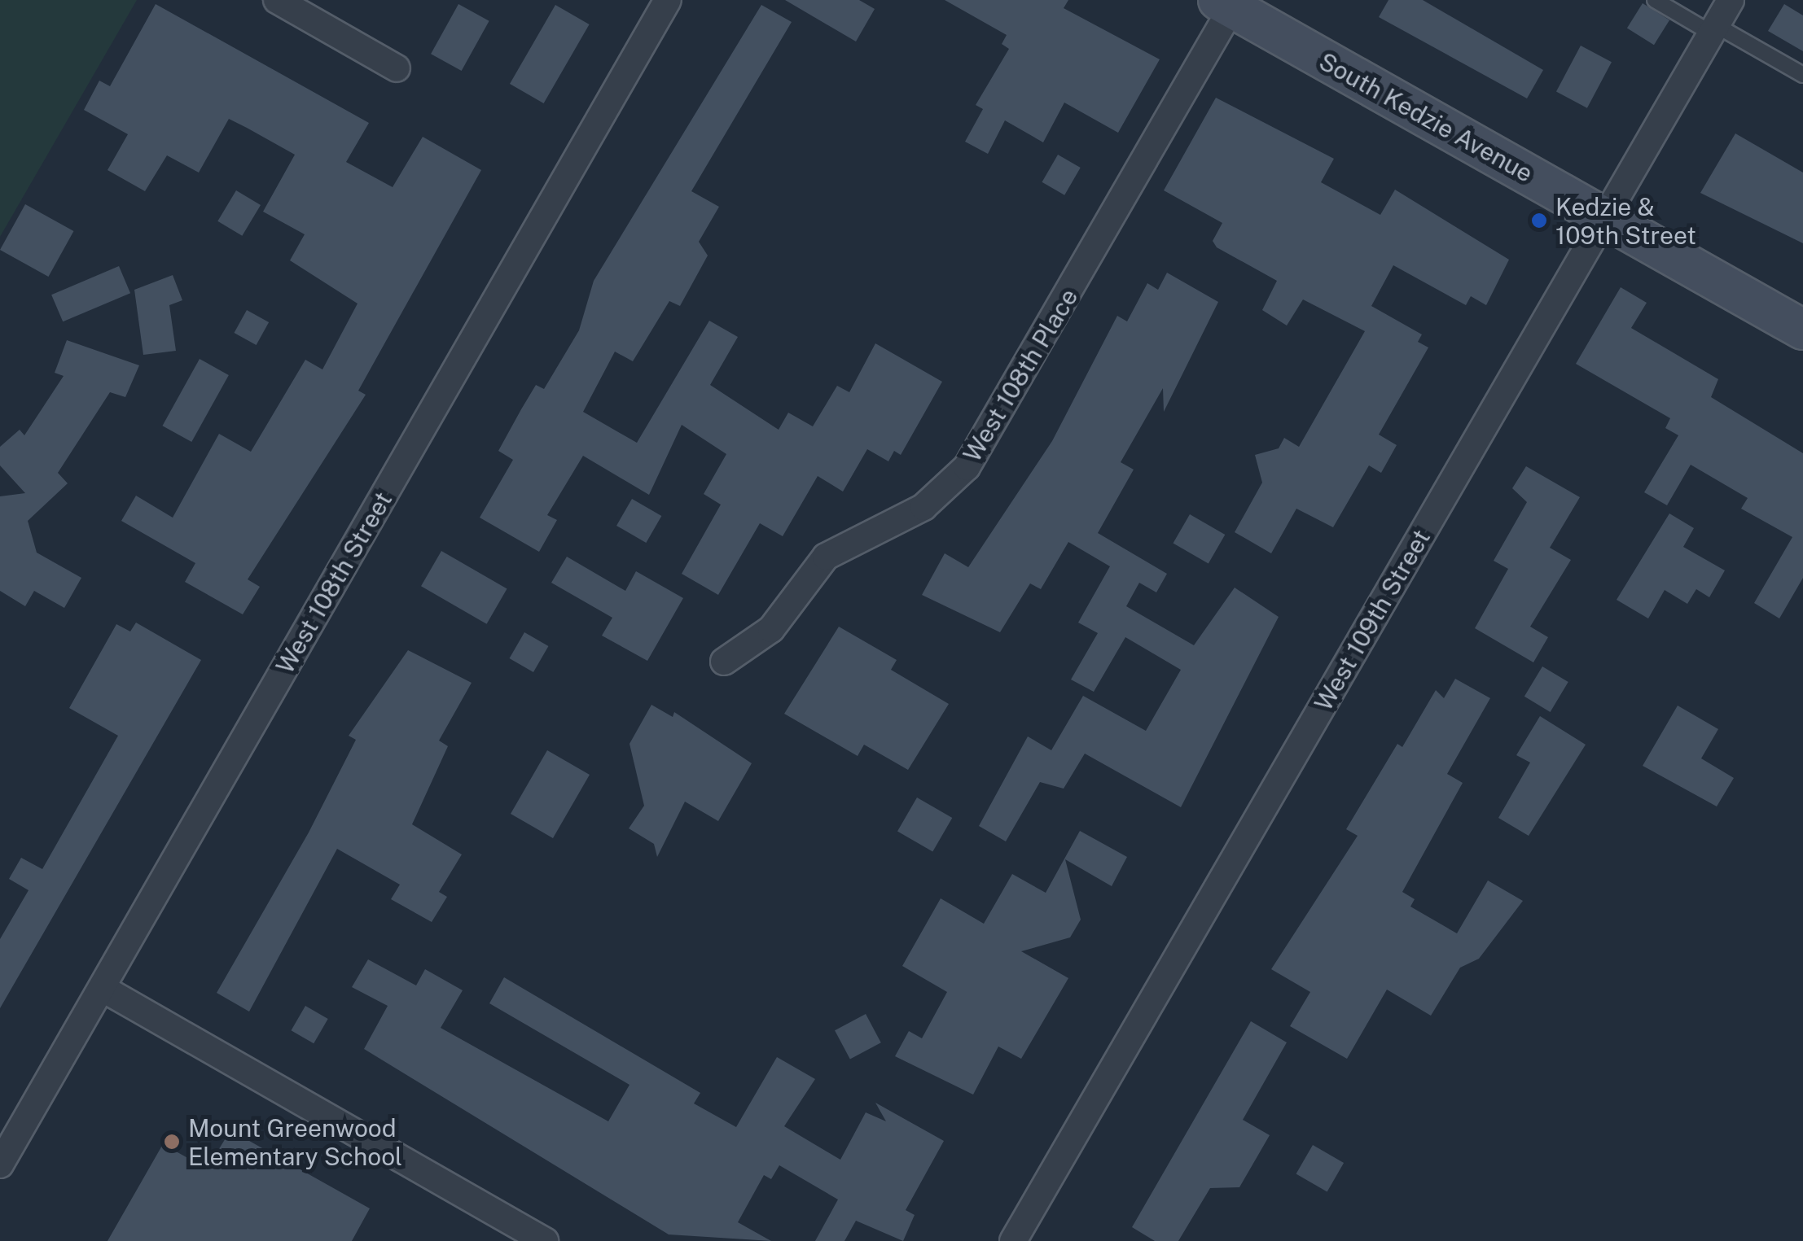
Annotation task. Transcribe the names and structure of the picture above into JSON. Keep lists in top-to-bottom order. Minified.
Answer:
{"streets":{"main road":["South Kedzie Avenue"],"street":["West 108th Place","West 108th Street","West 109th Street"]},"crossings":[["South Kedzie Avenue","West 108th Place"],["South Kedzie Avenue","West 109th Street"]],"places":["Kedzie & 109th Street","Mount Greenwood Elementary School"]}
